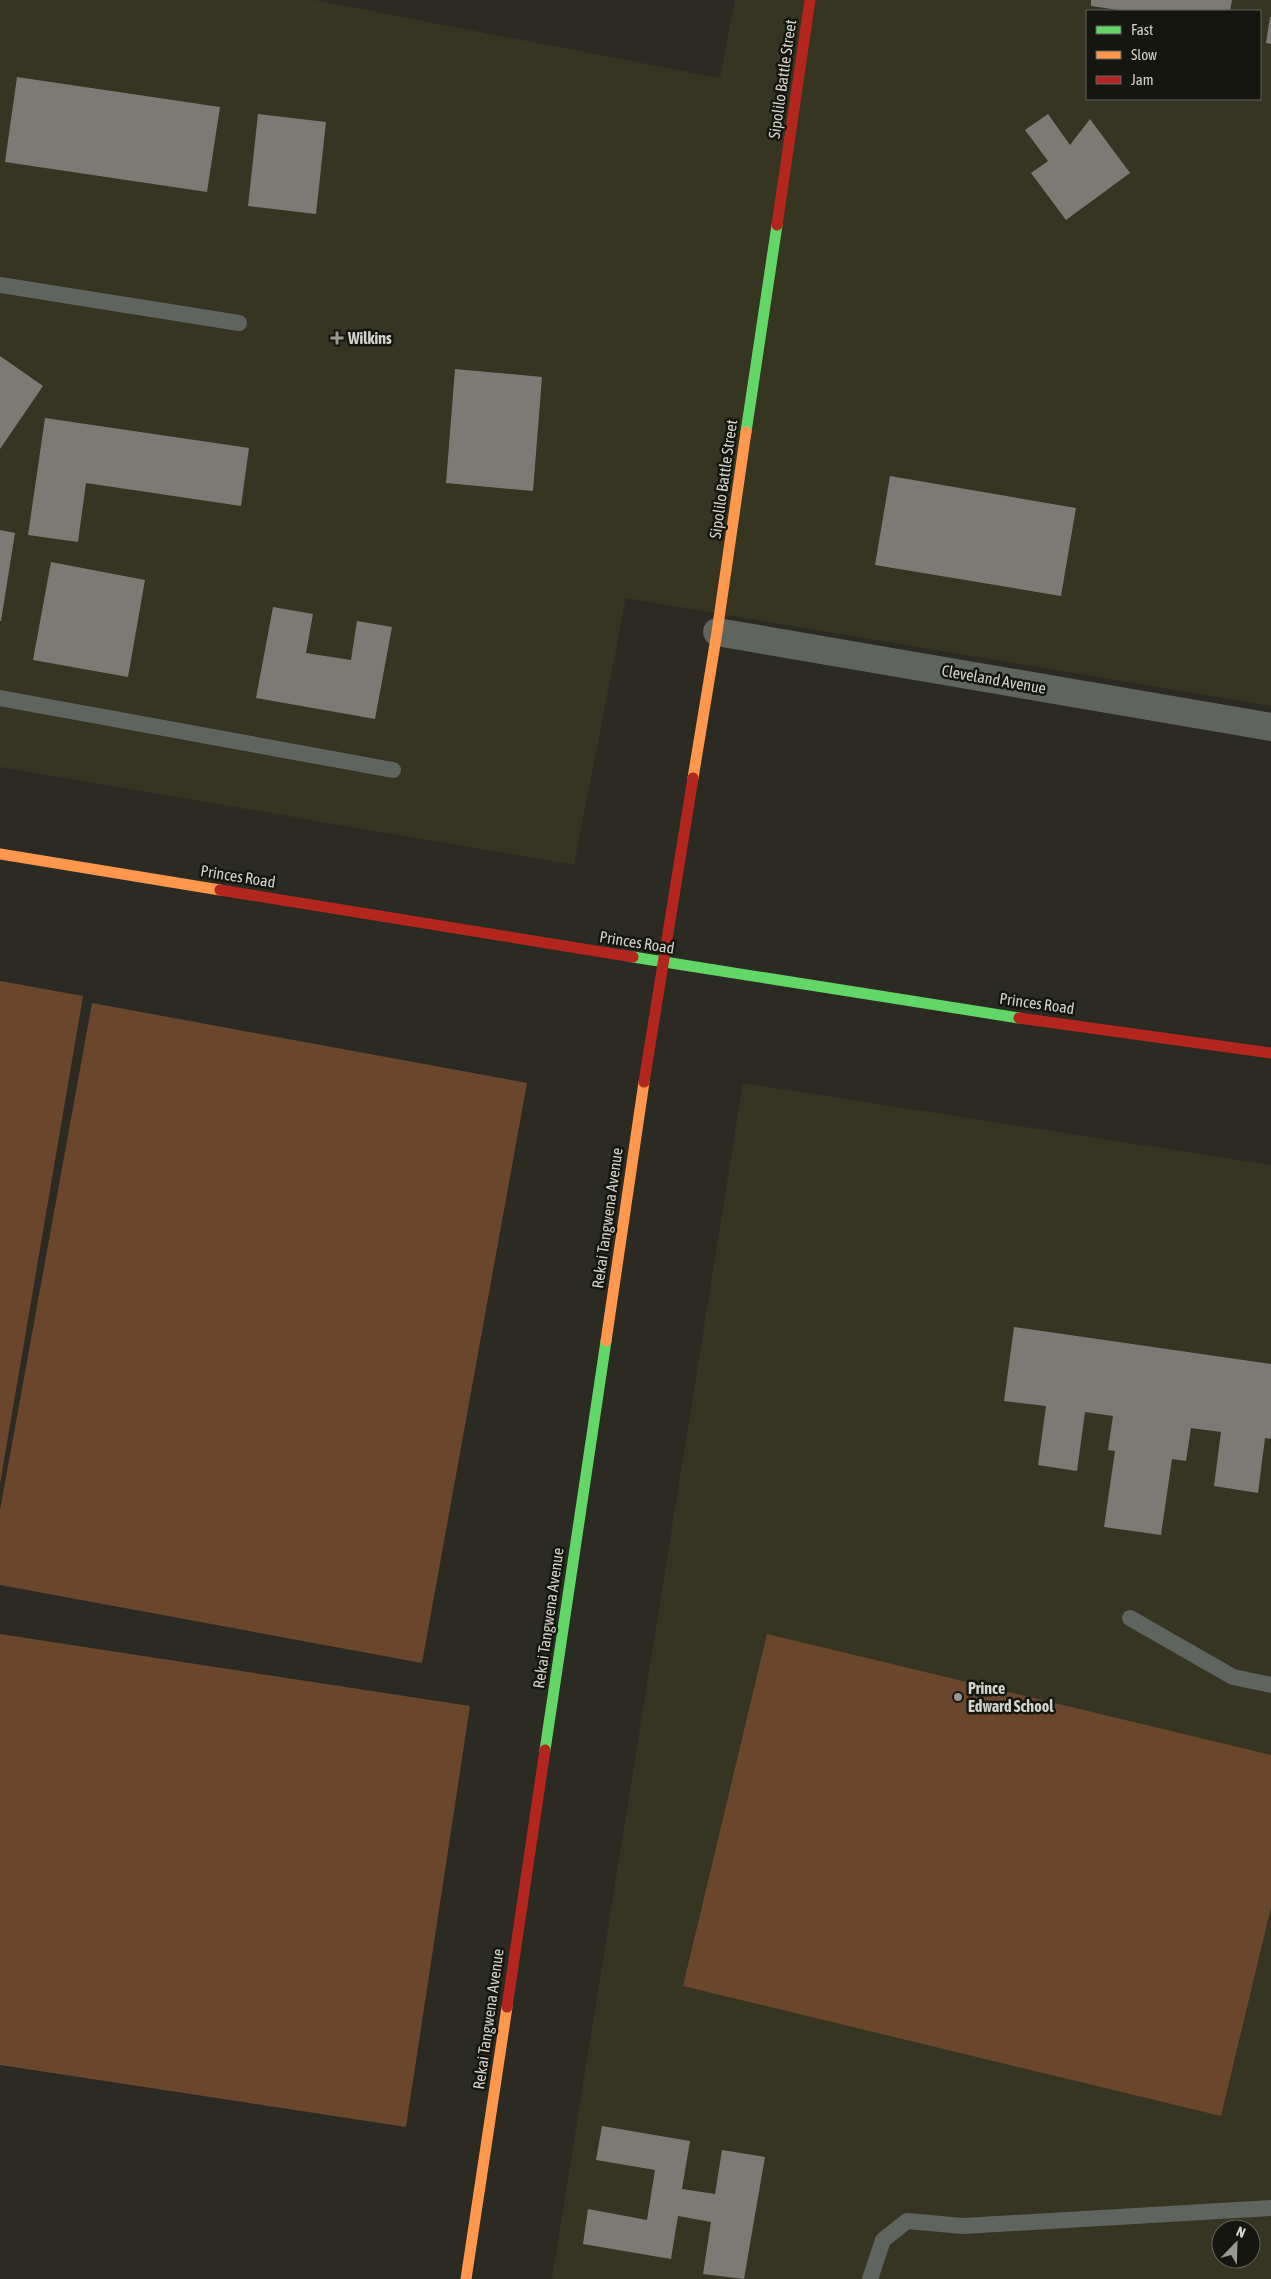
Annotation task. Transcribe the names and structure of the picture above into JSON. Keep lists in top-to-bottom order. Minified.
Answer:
{"streets":{"main road":["Sipolilo Battle Street","Princes Road","Rekai Tangwena Avenue"],"street":["Cleveland Avenue"]},"crossings":[["Sipolilo Battle Street","Cleveland Avenue"],["Sipolilo Battle Street","Princes Road"],["Sipolilo Battle Street","Rekai Tangwena Avenue"],["Princes Road","Rekai Tangwena Avenue"]],"places":{"health":["Wilkins"],"other":["Prince Edward School"]},"legend":["Fast","Slow","Jam"],"north":"top right"}
